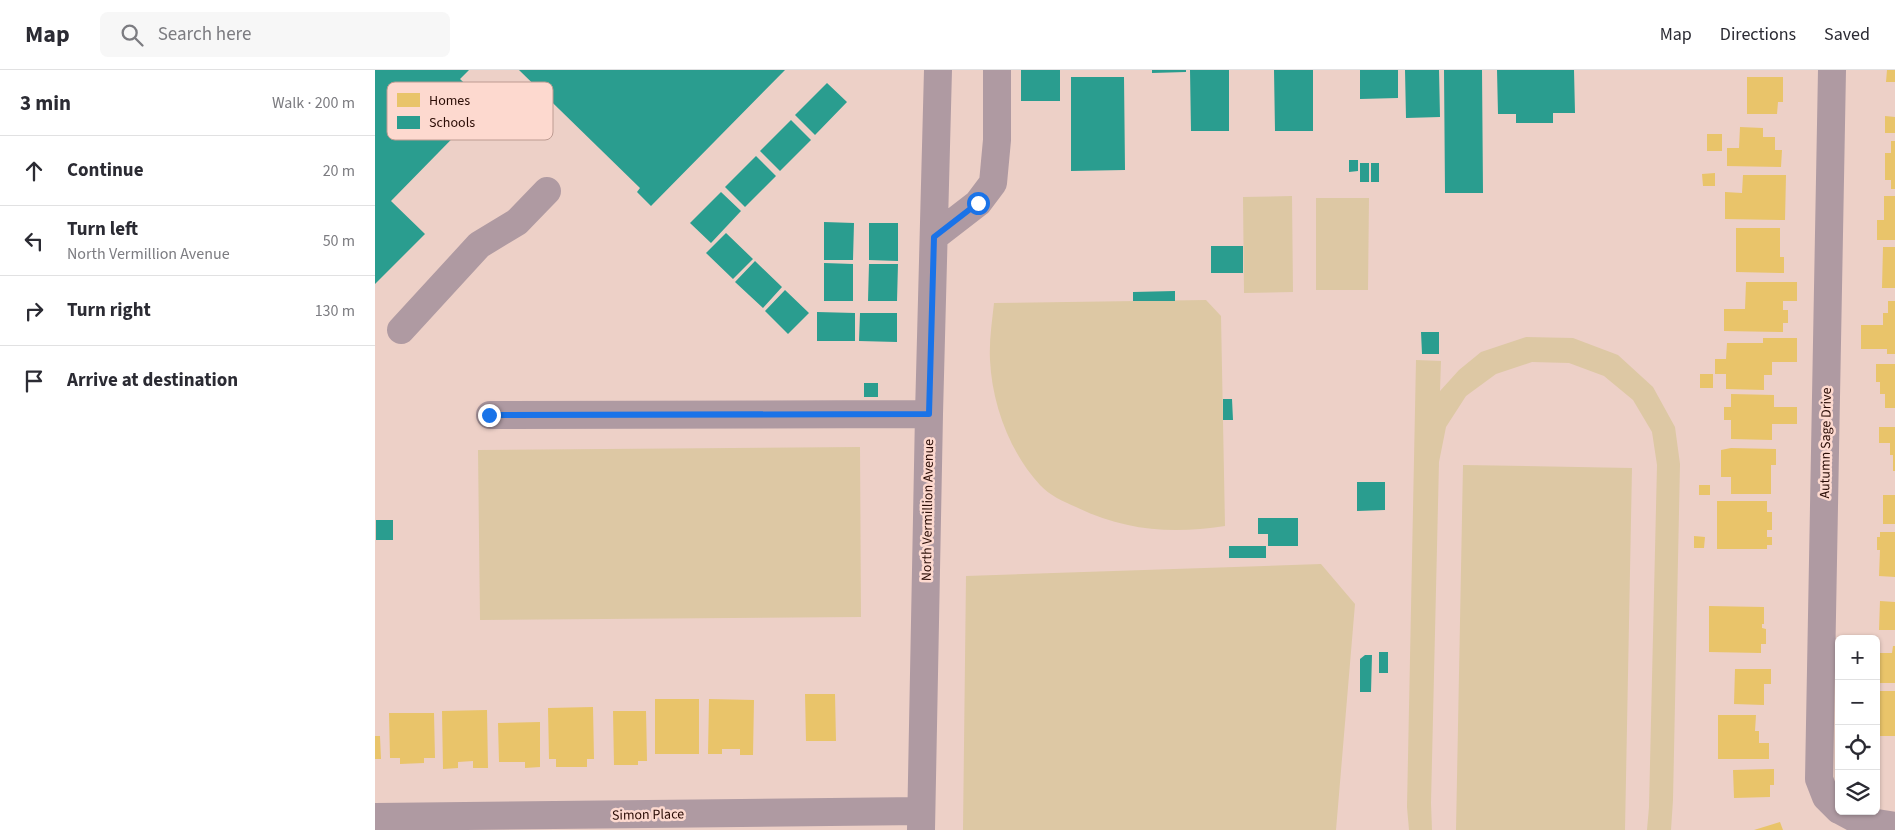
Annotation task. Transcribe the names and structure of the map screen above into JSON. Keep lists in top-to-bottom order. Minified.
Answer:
{"streets":{"street":["Autumn Sage Drive","North Vermillion Avenue","Simon Place"]},"crossings":[["North Vermillion Avenue","Simon Place"]],"legend":["Homes","Schools"],"page":{"header":"Map","search":"Search here","nav":["Map","Directions","Saved"],"heading":["3 min","Walk · 200 m"],"list":[["Continue","20 m"],["Turn left","North Vermillion Avenue","50 m"],["Turn right","130 m"],"Arrive at destination"],"map_buttons":["+","−"]}}
